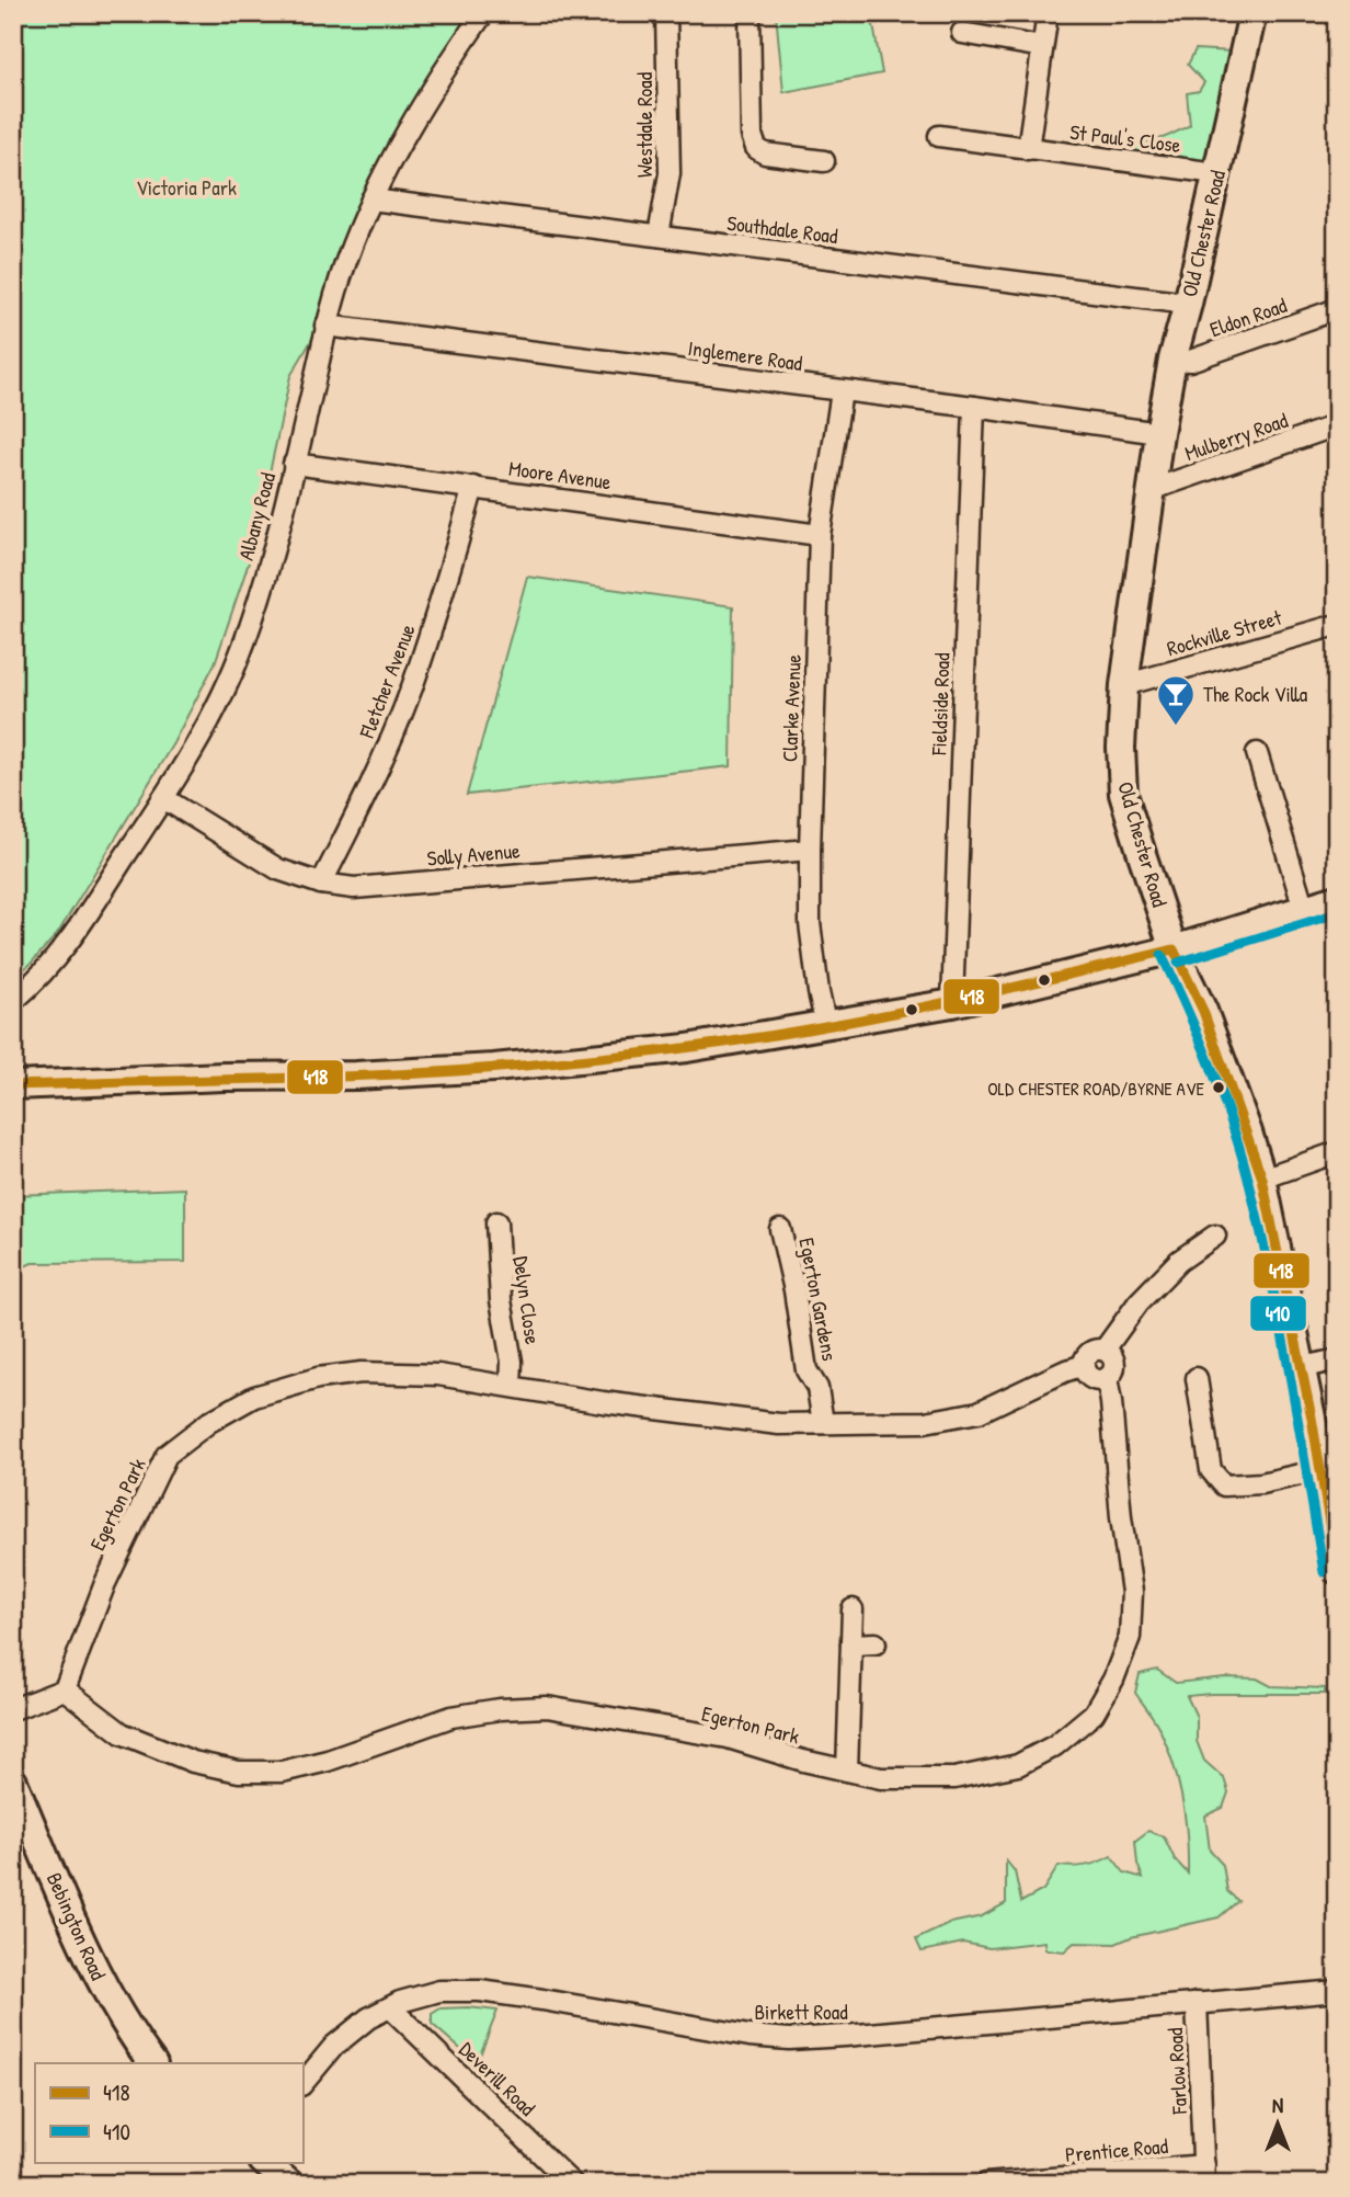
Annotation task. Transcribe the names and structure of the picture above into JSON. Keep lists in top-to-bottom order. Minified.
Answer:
{"streets":{"main road":["Old Chester Road","Bebington Road"],"street":["Westdale Road","St Paul's Close","Southdale Road","Eldon Road","Inglemere Road","Mulberry Road","Moore Avenue","Albany Road","Rockville Street","Fletcher Avenue","Fieldside Road","Clarke Avenue","Solly Avenue","Egerton Gardens","Delyn Close","Egerton Park","Birkett Road","Farlow Road","Deverill Road","Prentice Road"]},"crossings":[["Westdale Road","Southdale Road"],["St Paul's Close","Old Chester Road"],["Southdale Road","Old Chester Road"],["Southdale Road","Albany Road"],["Old Chester Road","Eldon Road"],["Old Chester Road","Inglemere Road"],["Old Chester Road","Mulberry Road"],["Old Chester Road","Rockville Street"],["Inglemere Road","Albany Road"],["Inglemere Road","Fieldside Road"],["Inglemere Road","Clarke Avenue"],["Moore Avenue","Albany Road"],["Moore Avenue","Fletcher Avenue"],["Moore Avenue","Clarke Avenue"],["Albany Road","Solly Avenue"],["Fletcher Avenue","Solly Avenue"],["Clarke Avenue","Solly Avenue"],["Egerton Gardens","Egerton Park"],["Delyn Close","Egerton Park"],["Birkett Road","Farlow Road"],["Birkett Road","Deverill Road"],["Farlow Road","Prentice Road"]],"parks":["Victoria Park"],"places":{"bar":["The Rock Villa"],"other":["OLD CHESTER ROAD/BYRNE AVE"]},"lines":["transit line 410","transit line 418"],"legend":["418","410"],"north":"top"}
